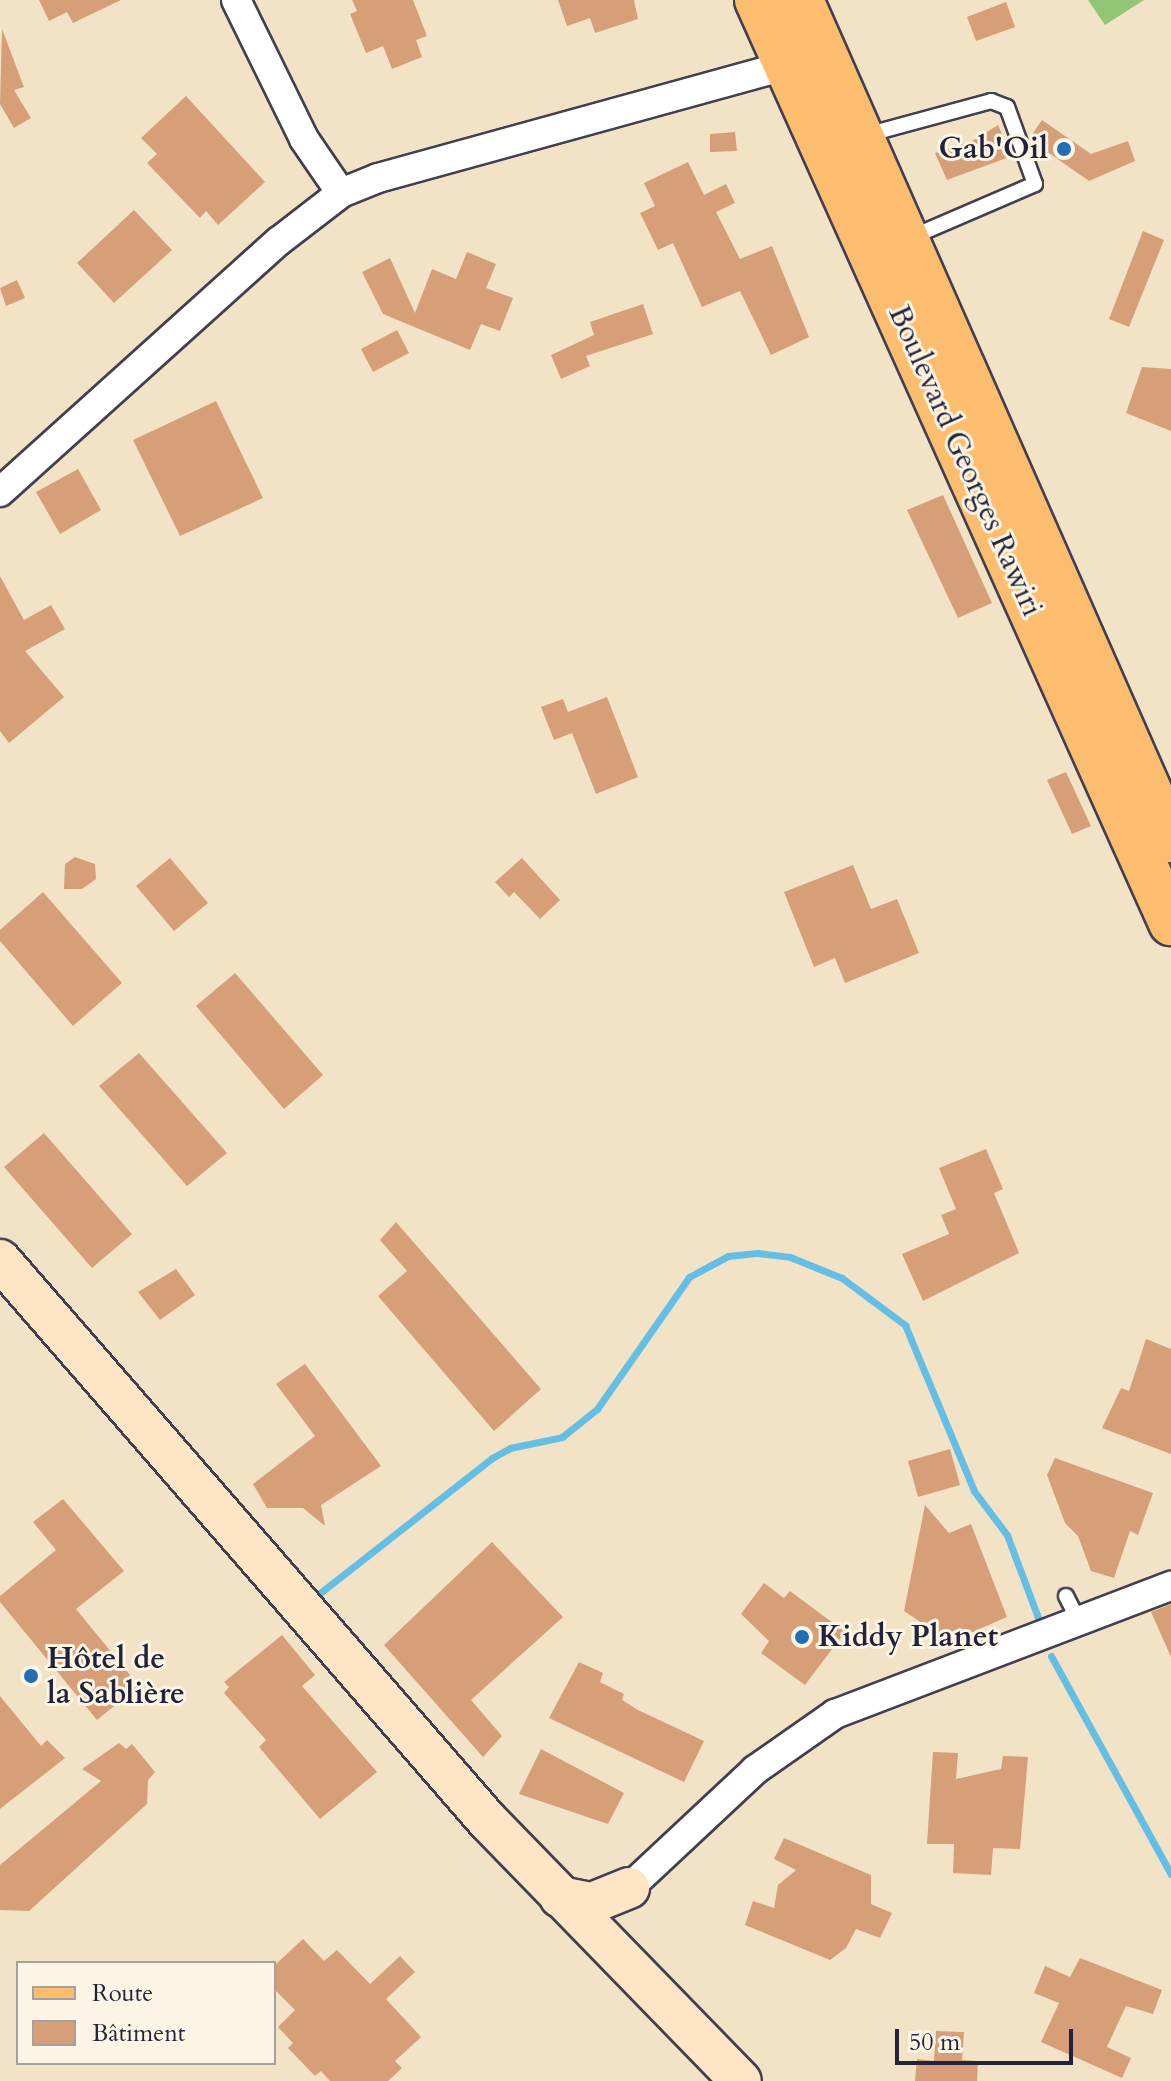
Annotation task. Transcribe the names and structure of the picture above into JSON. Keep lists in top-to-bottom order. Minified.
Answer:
{"streets":{"main road":["Boulevard Georges Rawiri"]},"places":["Gab'Oil","Kiddy Planet","Hôtel de la Sablière"],"legend":["Route","Bâtiment"],"scale_bar":"50 m"}
